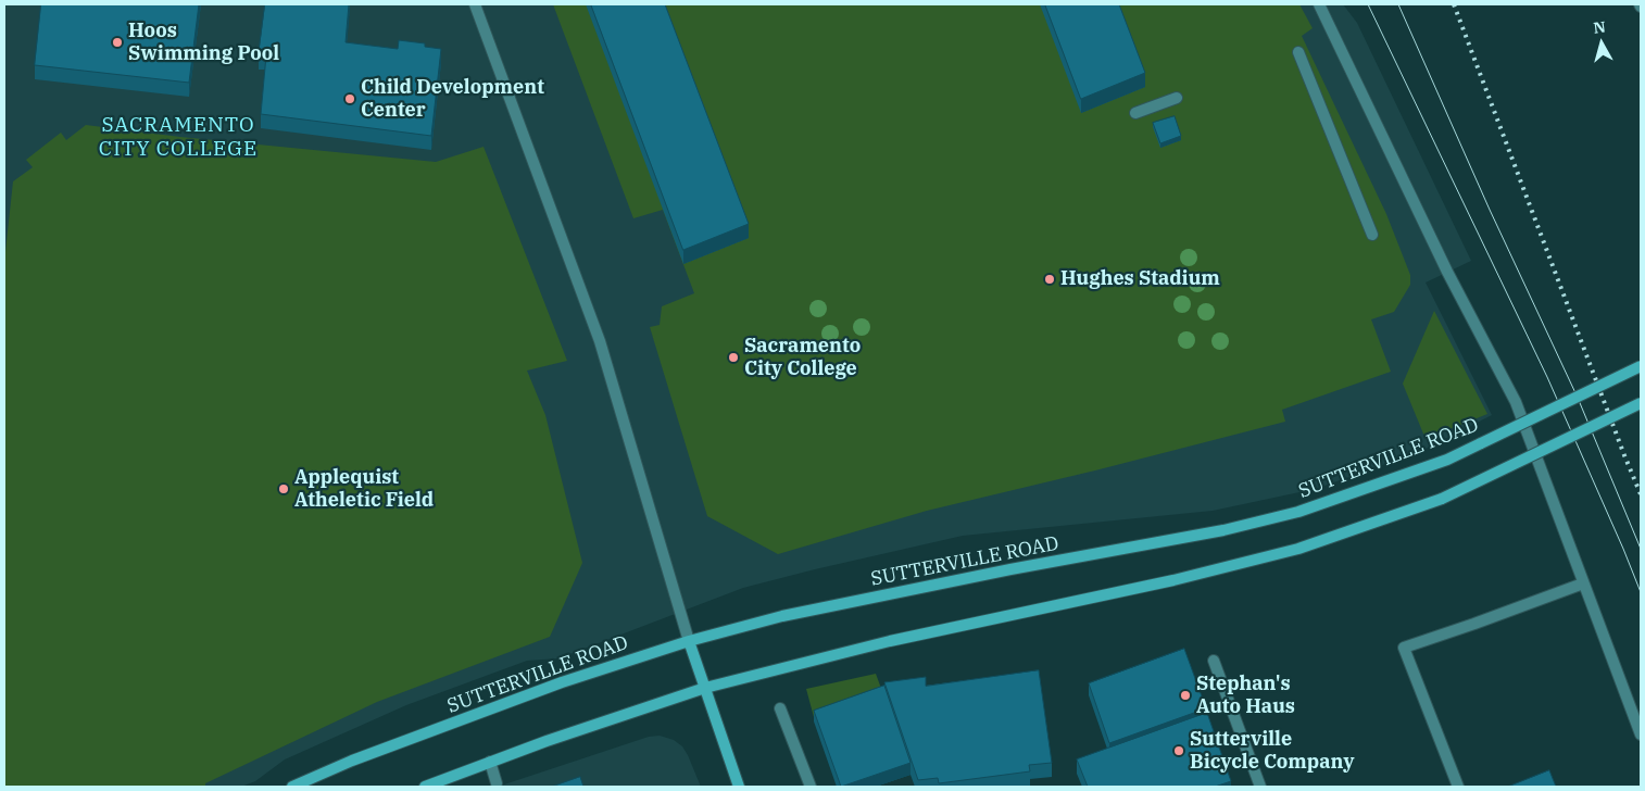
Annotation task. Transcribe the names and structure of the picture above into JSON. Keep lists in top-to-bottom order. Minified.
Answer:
{"streets":{"main road":["SUTTERVILLE ROAD"]},"districts":["SACRAMENTO CITY COLLEGE"],"places":["Hoos Swimming Pool","Child Development Center","Hughes Stadium","Sacramento City College","Applequist Atheletic Field","Stephan's Auto Haus","Sutterville Bicycle Company"],"north":"top"}
